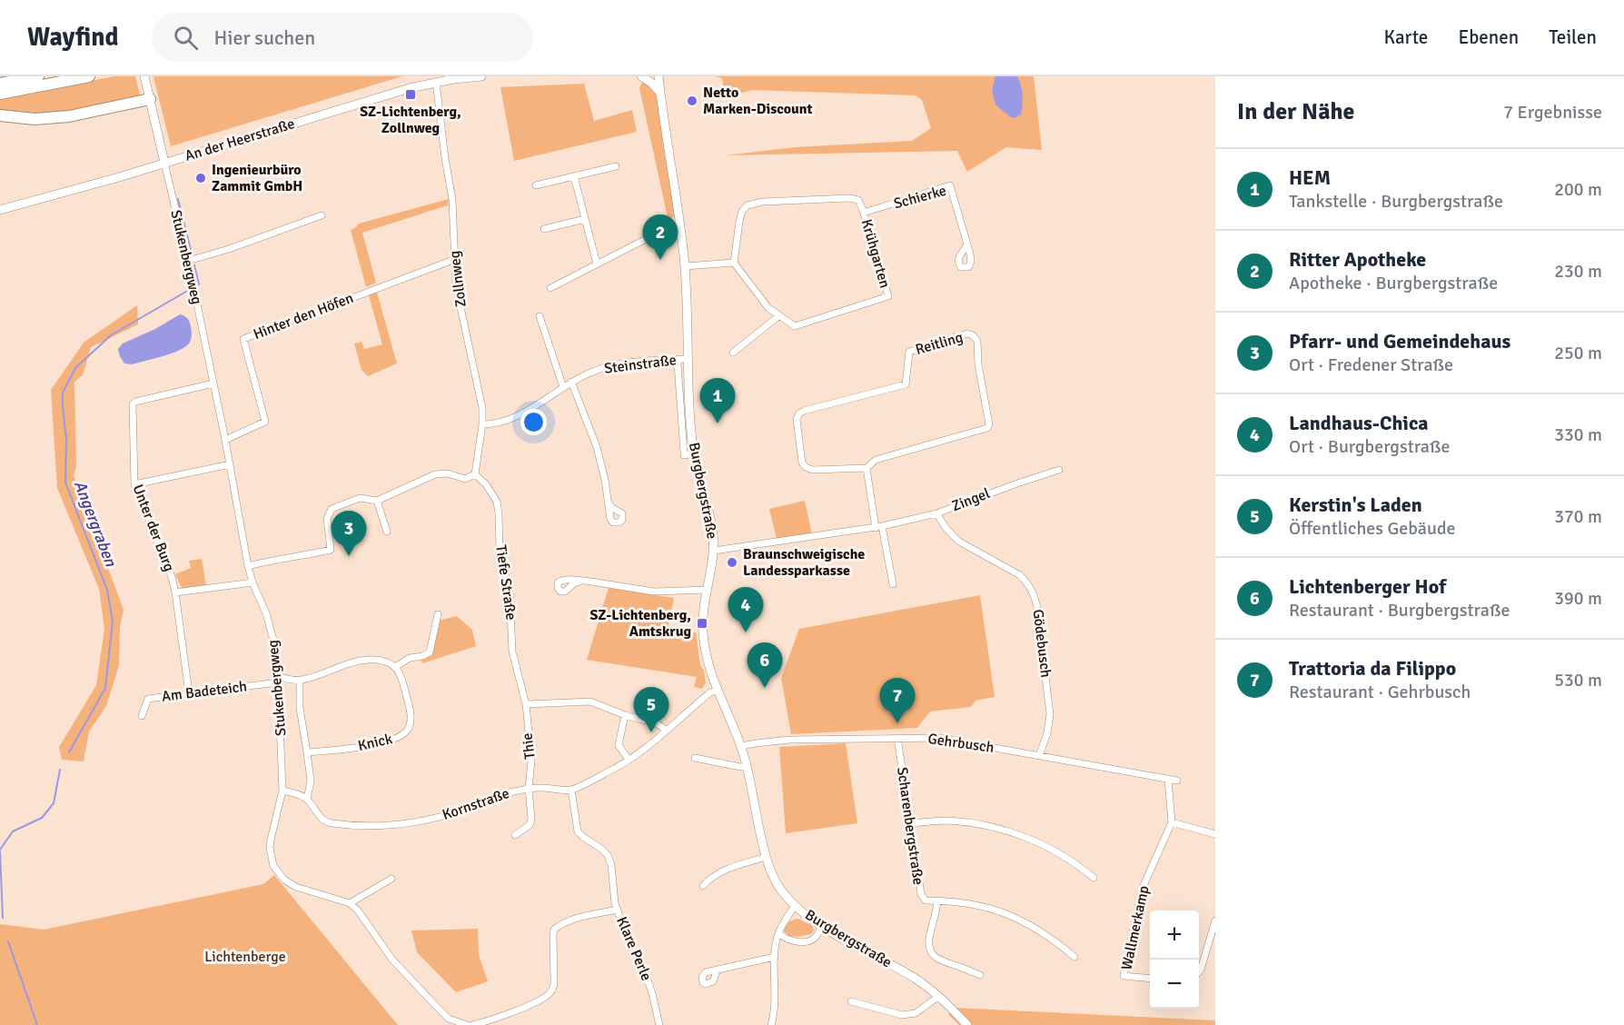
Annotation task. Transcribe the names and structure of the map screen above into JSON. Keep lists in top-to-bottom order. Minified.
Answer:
{"streets":{"street":["An der Heerstraße","Schierke","Krühgarten","Stukenbergweg","Zollnweg","Hinter den Höfen","Reitling","Steinstraße","Burgbergstraße","Zingel","Unter der Burg","Tiefe Straße","Gödebusch","Am Badeteich","Knick","Gehrbusch","Thie","Kornstraße","Scharenbergstraße","Wallmerkamp","Klare Perle"]},"crossings":[["An der Heerstraße","Stukenbergweg"],["An der Heerstraße","Zollnweg"],["Schierke","Krühgarten"],["Stukenbergweg","Hinter den Höfen"],["Stukenbergweg","Unter der Burg"],["Stukenbergweg","Am Badeteich"],["Zollnweg","Hinter den Höfen"],["Zollnweg","Steinstraße"],["Zollnweg","Tiefe Straße"],["Steinstraße","Burgbergstraße"],["Burgbergstraße","Zingel"],["Burgbergstraße","Gehrbusch"],["Burgbergstraße","Kornstraße"],["Zingel","Gödebusch"],["Unter der Burg","Am Badeteich"],["Tiefe Straße","Thie"],["Gödebusch","Gehrbusch"],["Gehrbusch","Scharenbergstraße"],["Gehrbusch","Wallmerkamp"],["Thie","Kornstraße"],["Kornstraße","Klare Perle"]],"water":["Angergraben"],"parks":["Lichtenberge"],"places":{"transit":["SZ-Lichtenberg, Zollnweg","SZ-Lichtenberg, Amtskrug"],"other":["Netto Marken-Discount","Ingenieurbüro Zammit GmbH","Braunschweigische Landessparkasse"]},"page":{"header":"Wayfind","search":"Hier suchen","nav":["Karte","Ebenen","Teilen"],"heading":["In der Nähe","7 Ergebnisse"],"list":[{"mark":"1","name":"HEM","note":"Tankstelle · Burgbergstraße","value":"200 m"},{"mark":"2","name":"Ritter Apotheke","note":"Apotheke · Burgbergstraße","value":"230 m"},{"mark":"3","name":"Pfarr- und Gemeindehaus","note":"Ort · Fredener Straße","value":"250 m"},{"mark":"4","name":"Landhaus-Chica","note":"Ort · Burgbergstraße","value":"330 m"},{"mark":"5","name":"Kerstin's Laden","note":"Öffentliches Gebäude","value":"370 m"},{"mark":"6","name":"Lichtenberger Hof","note":"Restaurant · Burgbergstraße","value":"390 m"},{"mark":"7","name":"Trattoria da Filippo","note":"Restaurant · Gehrbusch","value":"530 m"}],"pins":["2","1","3","4","6","7","5"],"map_buttons":["+","−"]}}
